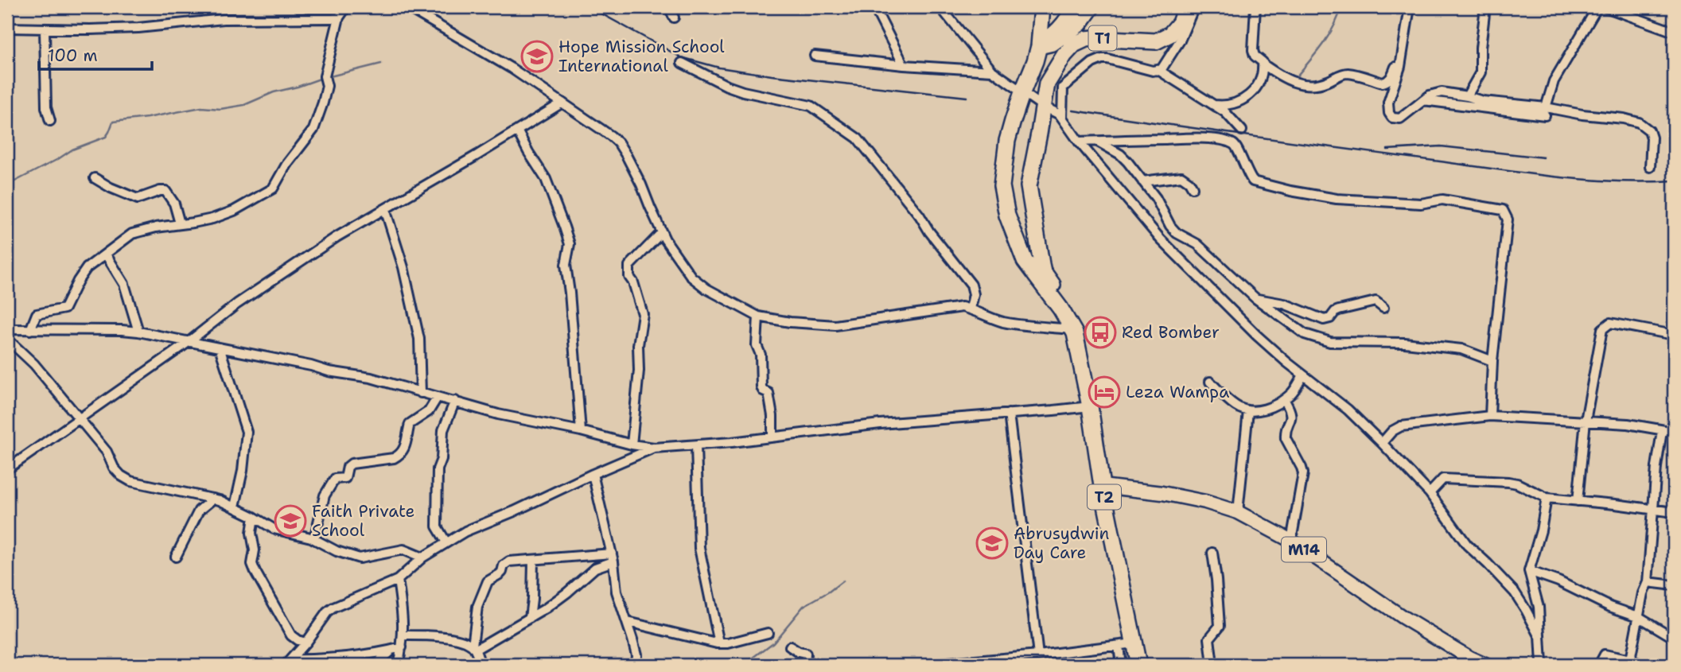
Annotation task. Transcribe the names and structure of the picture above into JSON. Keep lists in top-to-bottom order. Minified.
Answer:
{"streets":{"highway":["T1","T2"],"main road":["M14"]},"crossings":[["T2","M14"]],"places":{"school or university":["Hope Mission School International","Faith Private School","Abrusydwin Day Care"],"bus stop":["Red Bomber"],"hotel":["Leza Wampa"]},"scale_bar":"100 m"}
